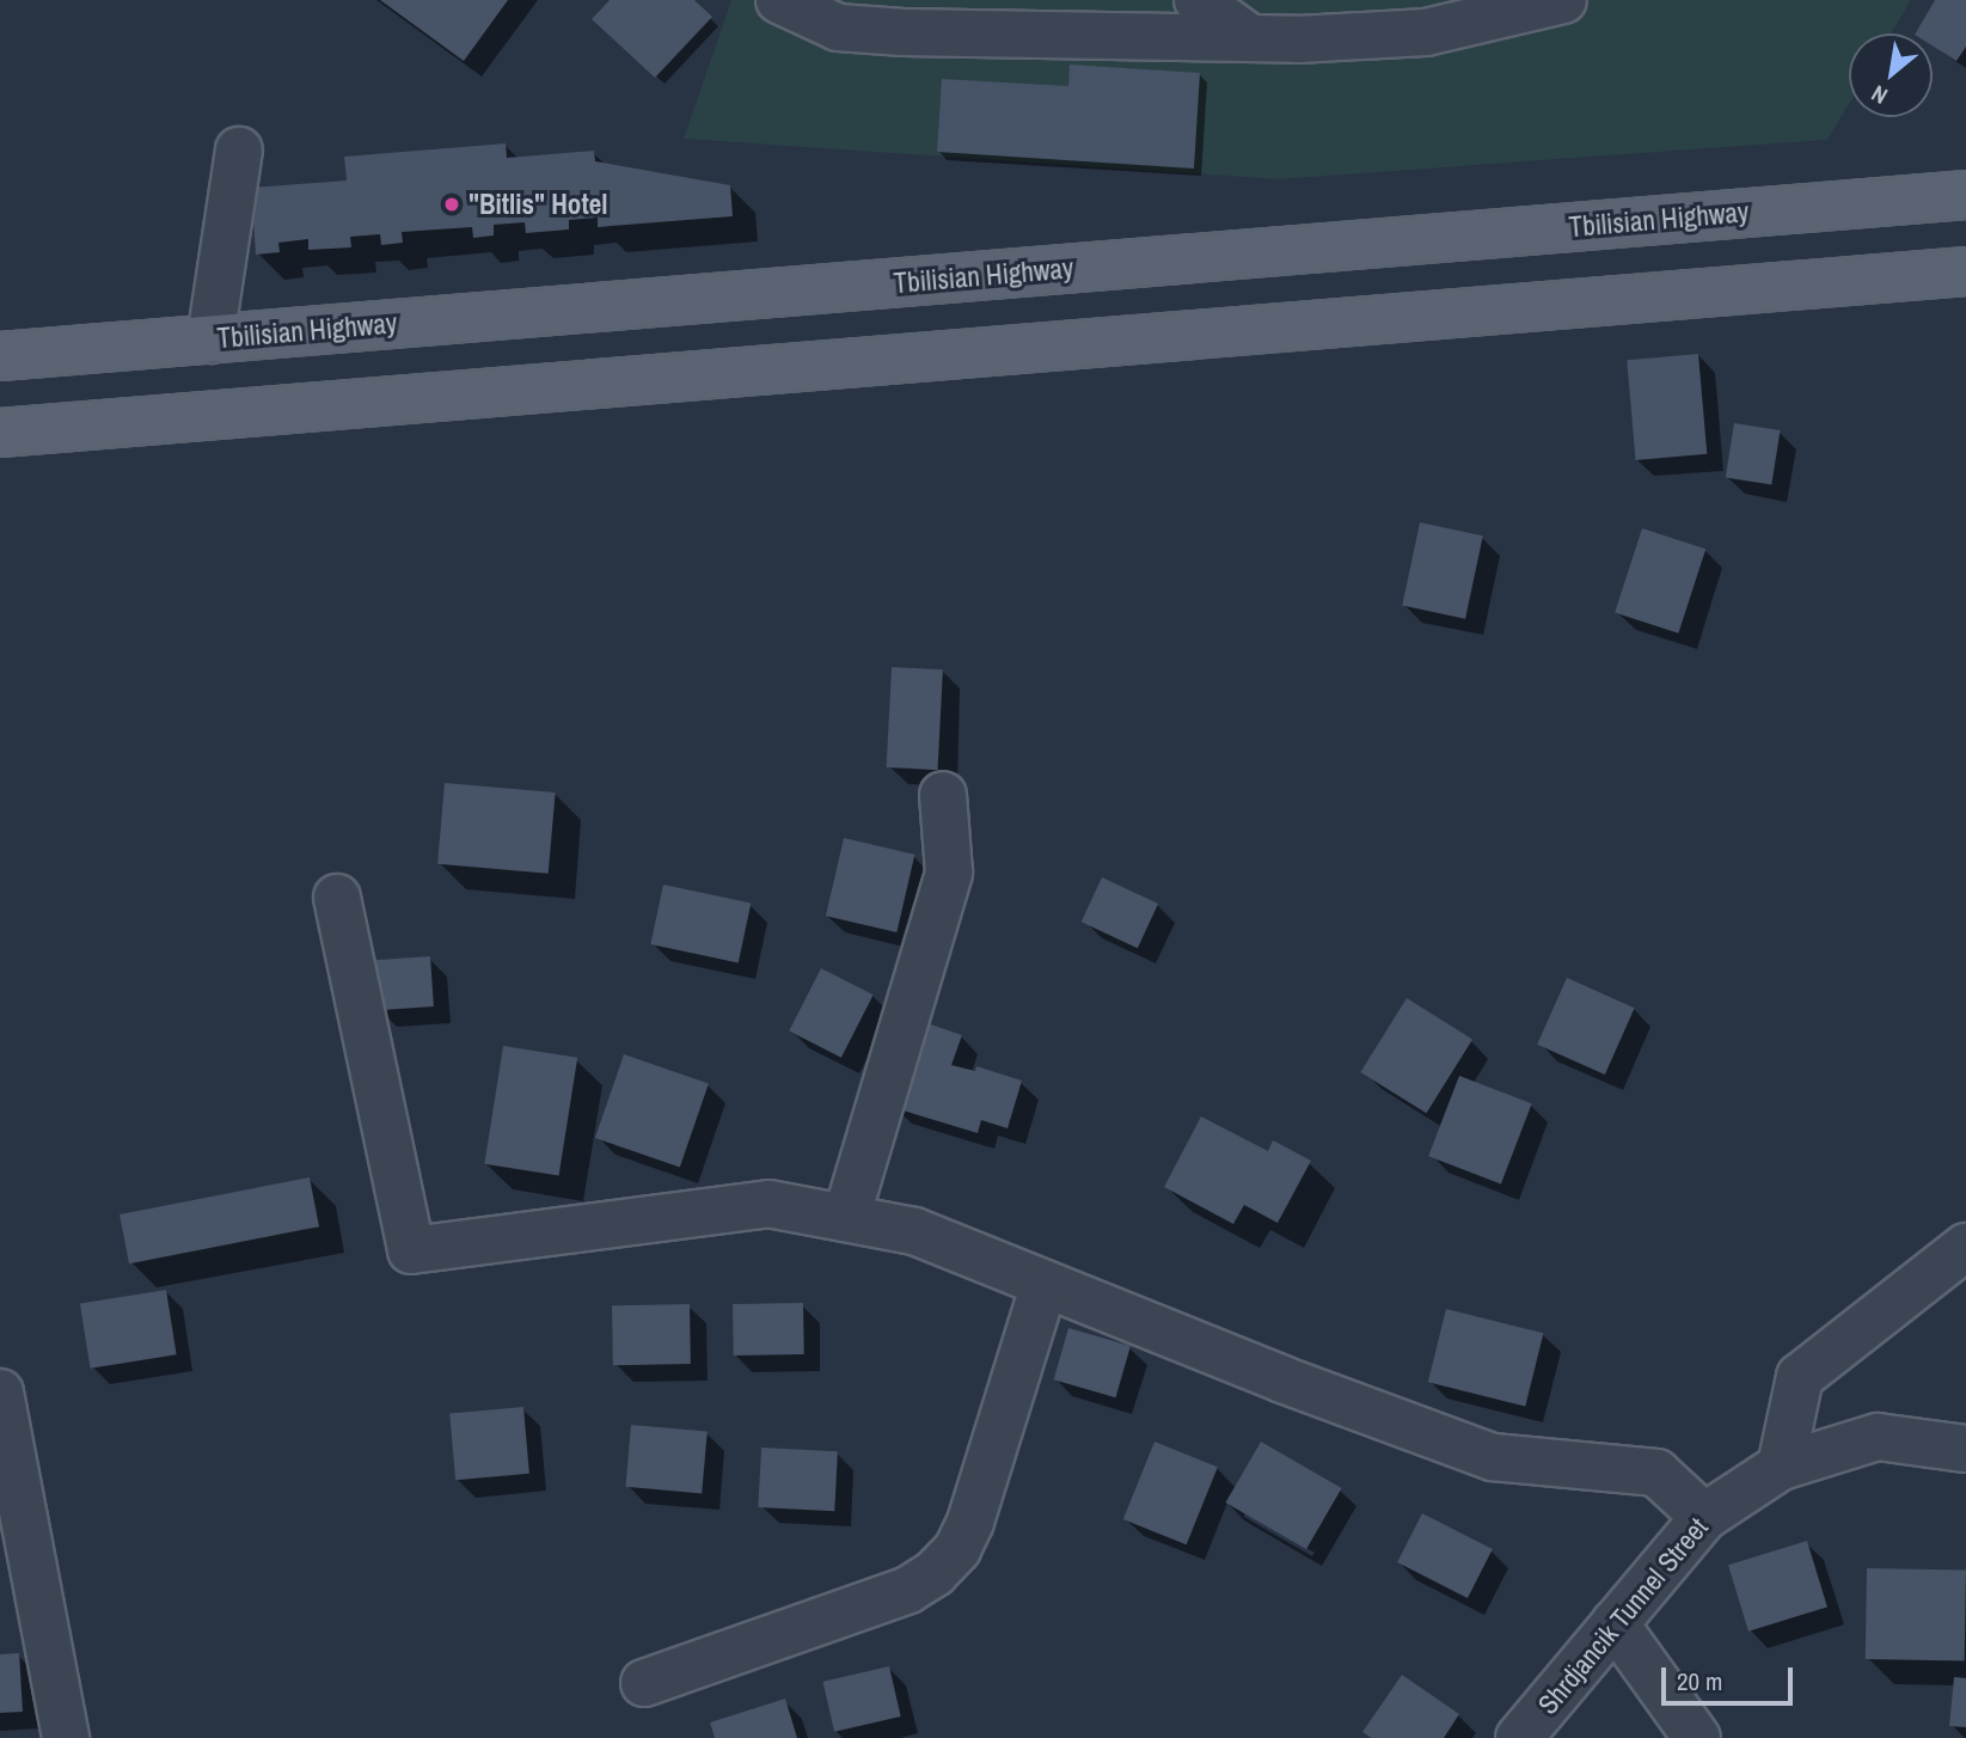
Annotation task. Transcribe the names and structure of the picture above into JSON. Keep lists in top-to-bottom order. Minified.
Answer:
{"streets":{"main road":["Tbilisian Highway"],"street":["Shrdjancik Tunnel Street"]},"places":["\"Bitlis\" Hotel"],"scale_bar":"20 m","north":"bottom left"}
